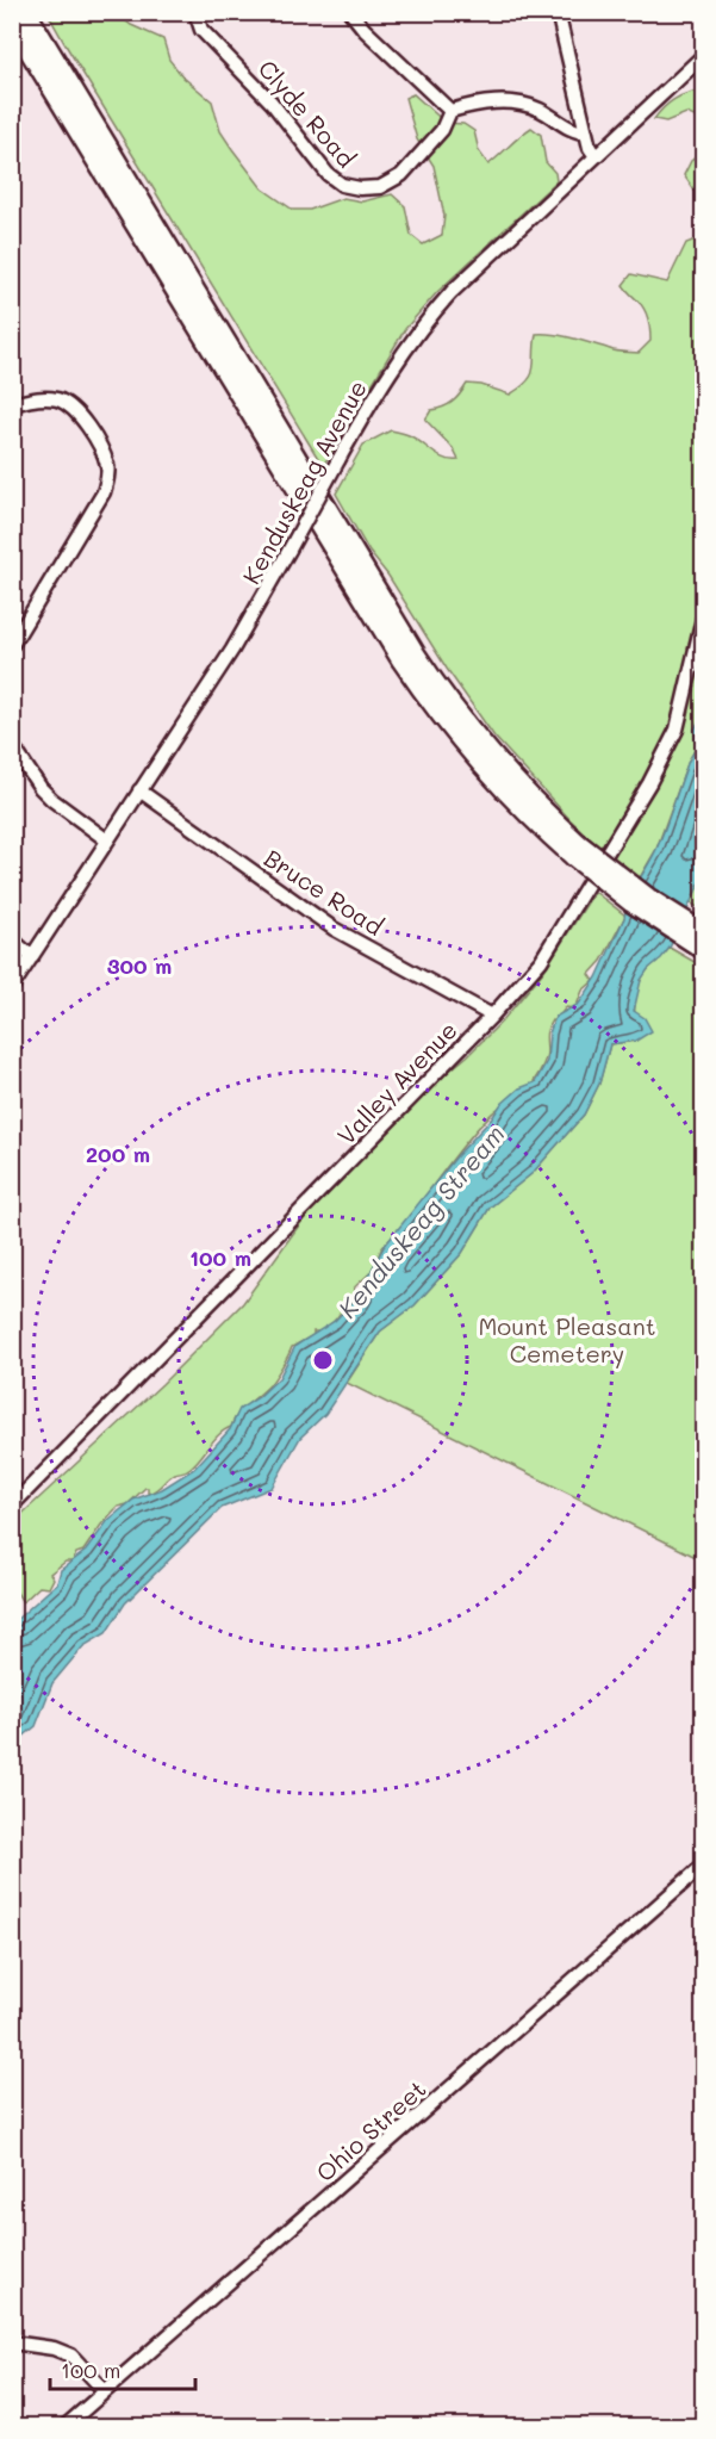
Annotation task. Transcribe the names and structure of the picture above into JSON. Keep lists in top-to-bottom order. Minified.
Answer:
{"streets":{"street":["Clyde Road","Kenduskeag Avenue","Bruce Road","Valley Avenue","Ohio Street"]},"crossings":[["Kenduskeag Avenue","Bruce Road"],["Bruce Road","Valley Avenue"]],"water":["Kenduskeag Stream"],"parks":["Mount Pleasant Cemetery"],"scale_bar":"100 m","rings":["300 m","200 m","100 m"]}
